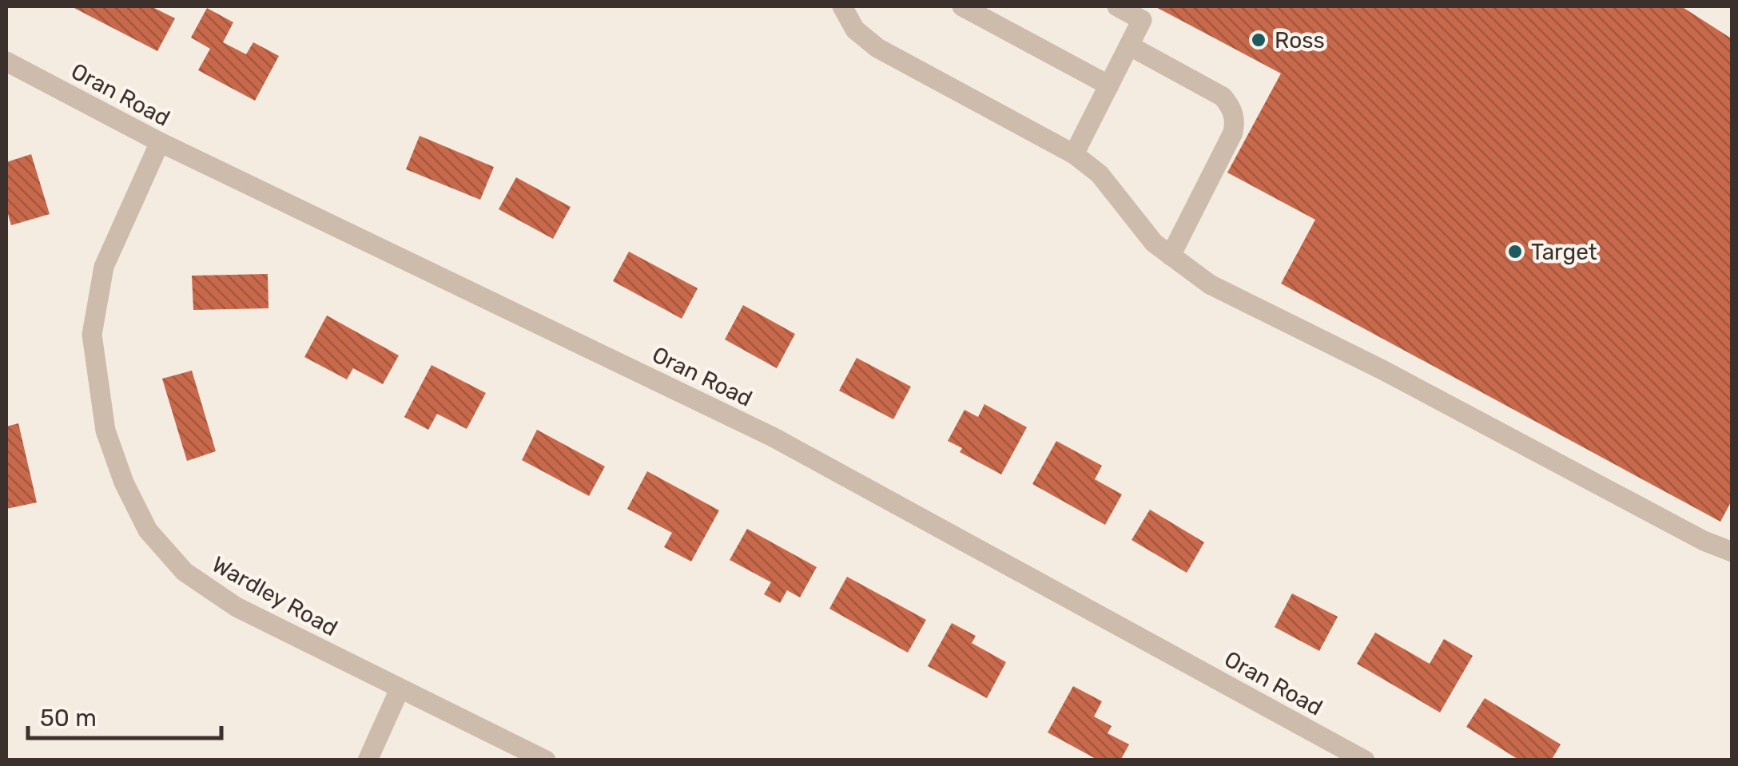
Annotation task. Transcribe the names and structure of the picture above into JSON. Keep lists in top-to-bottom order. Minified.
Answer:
{"streets":{"street":["Oran Road","Wardley Road"]},"crossings":[["Oran Road","Wardley Road"]],"places":["Ross","Target"],"scale_bar":"50 m"}
